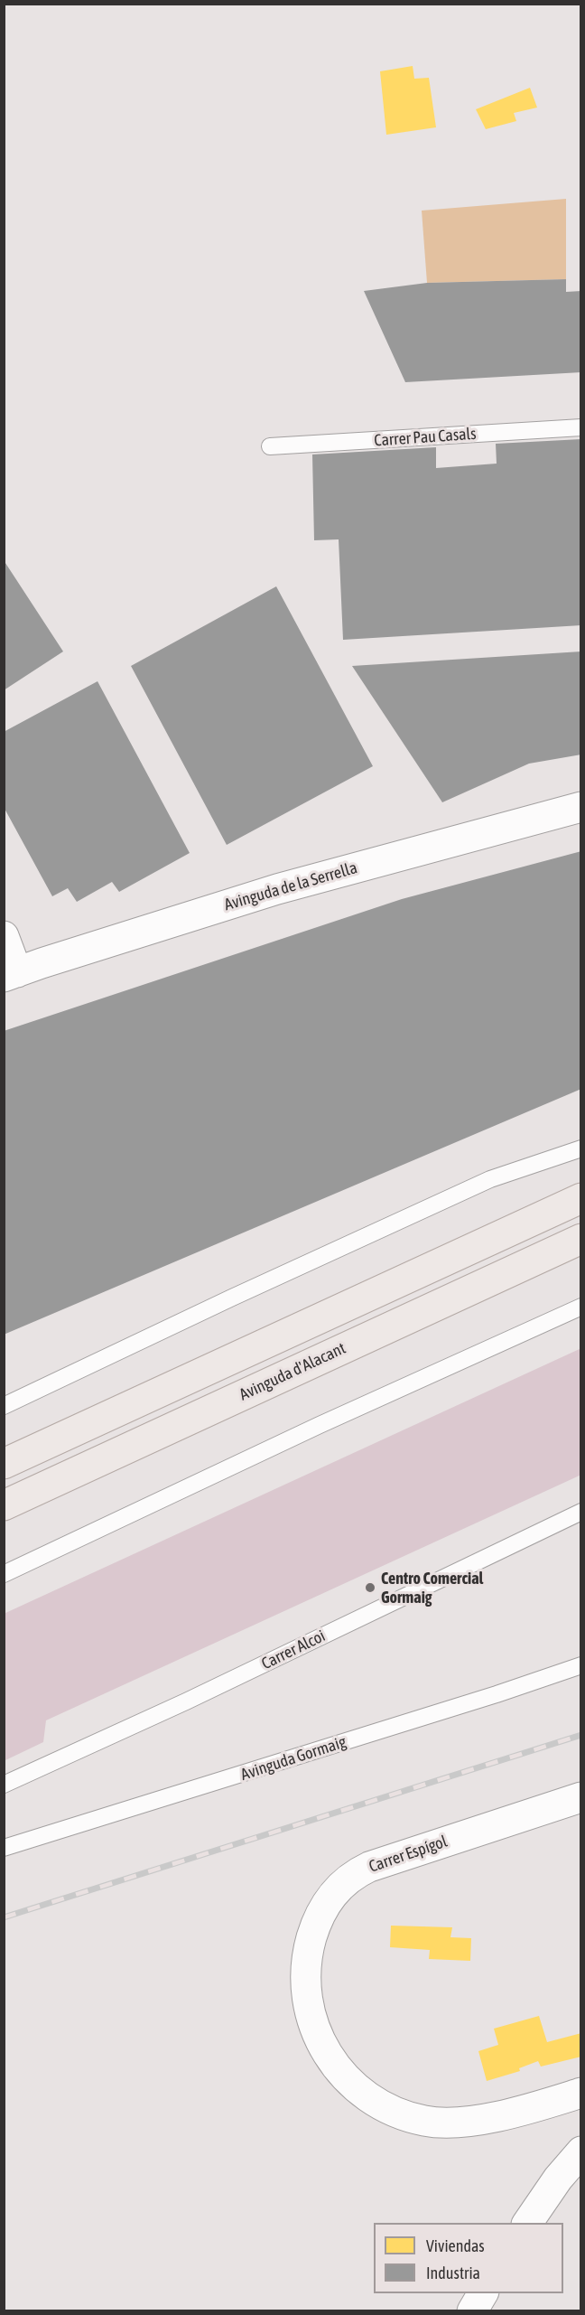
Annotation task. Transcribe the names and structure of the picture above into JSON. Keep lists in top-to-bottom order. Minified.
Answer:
{"streets":{"main road":["Avinguda d'Alacant"],"street":["Avinguda de la Serrella","Carrer Espígol"],"lane":["Carrer Pau Casals","Carrer Alcoi","Avinguda Gormaig"]},"places":["Centro Comercial Gormaig"],"legend":["Viviendas","Industria"]}
